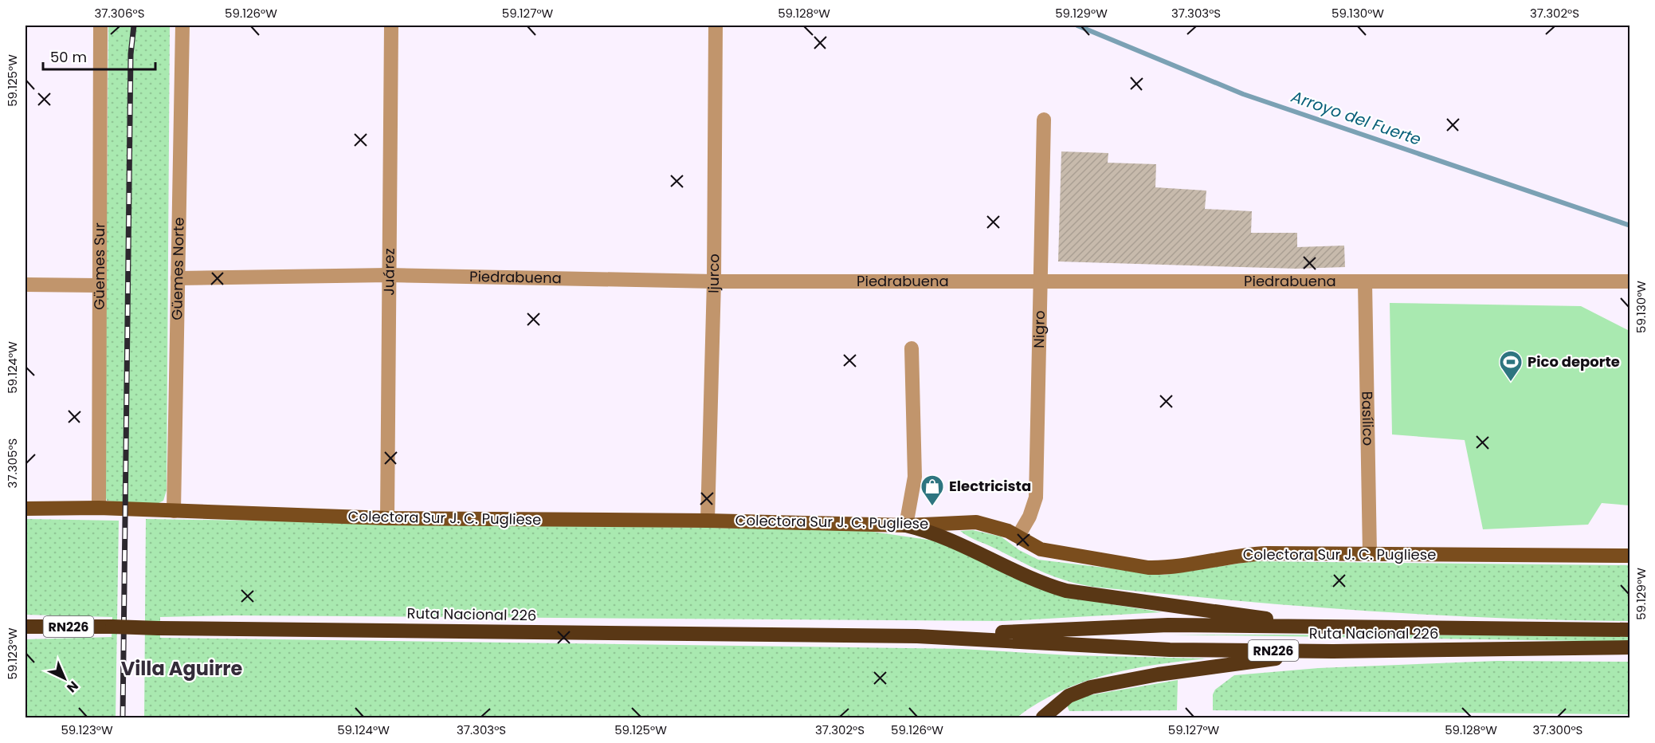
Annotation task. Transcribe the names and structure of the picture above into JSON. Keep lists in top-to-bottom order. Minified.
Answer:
{"streets":{"highway":["Ruta Nacional 226","RN226"],"main road":["Colectora Sur J. C. Pugliese"],"street":["Güemes Sur","Güemes Norte","Juárez","Ijurco","Piedrabuena","Nigro","Basílico"]},"crossings":[["Güemes Sur","Colectora Sur J. C. Pugliese"],["Güemes Norte","Piedrabuena"],["Güemes Norte","Colectora Sur J. C. Pugliese"],["Juárez","Piedrabuena"],["Juárez","Colectora Sur J. C. Pugliese"],["Ijurco","Piedrabuena"],["Ijurco","Colectora Sur J. C. Pugliese"],["Piedrabuena","Nigro"],["Piedrabuena","Basílico"],["Nigro","Colectora Sur J. C. Pugliese"],["Basílico","Colectora Sur J. C. Pugliese"]],"districts":["Villa Aguirre"],"water":["Arroyo del Fuerte"],"places":{"sports":["Pico deporte"],"shop":["Electricista"]},"scale_bar":"50 m","north":"bottom right","coordinates":["37.306°S","59.126°W","59.127°W","59.128°W","59.129°W","37.303°S","59.130°W","37.302°S","59.125°W","59.124°W","37.305°S","59.123°W","37.300°S"]}
